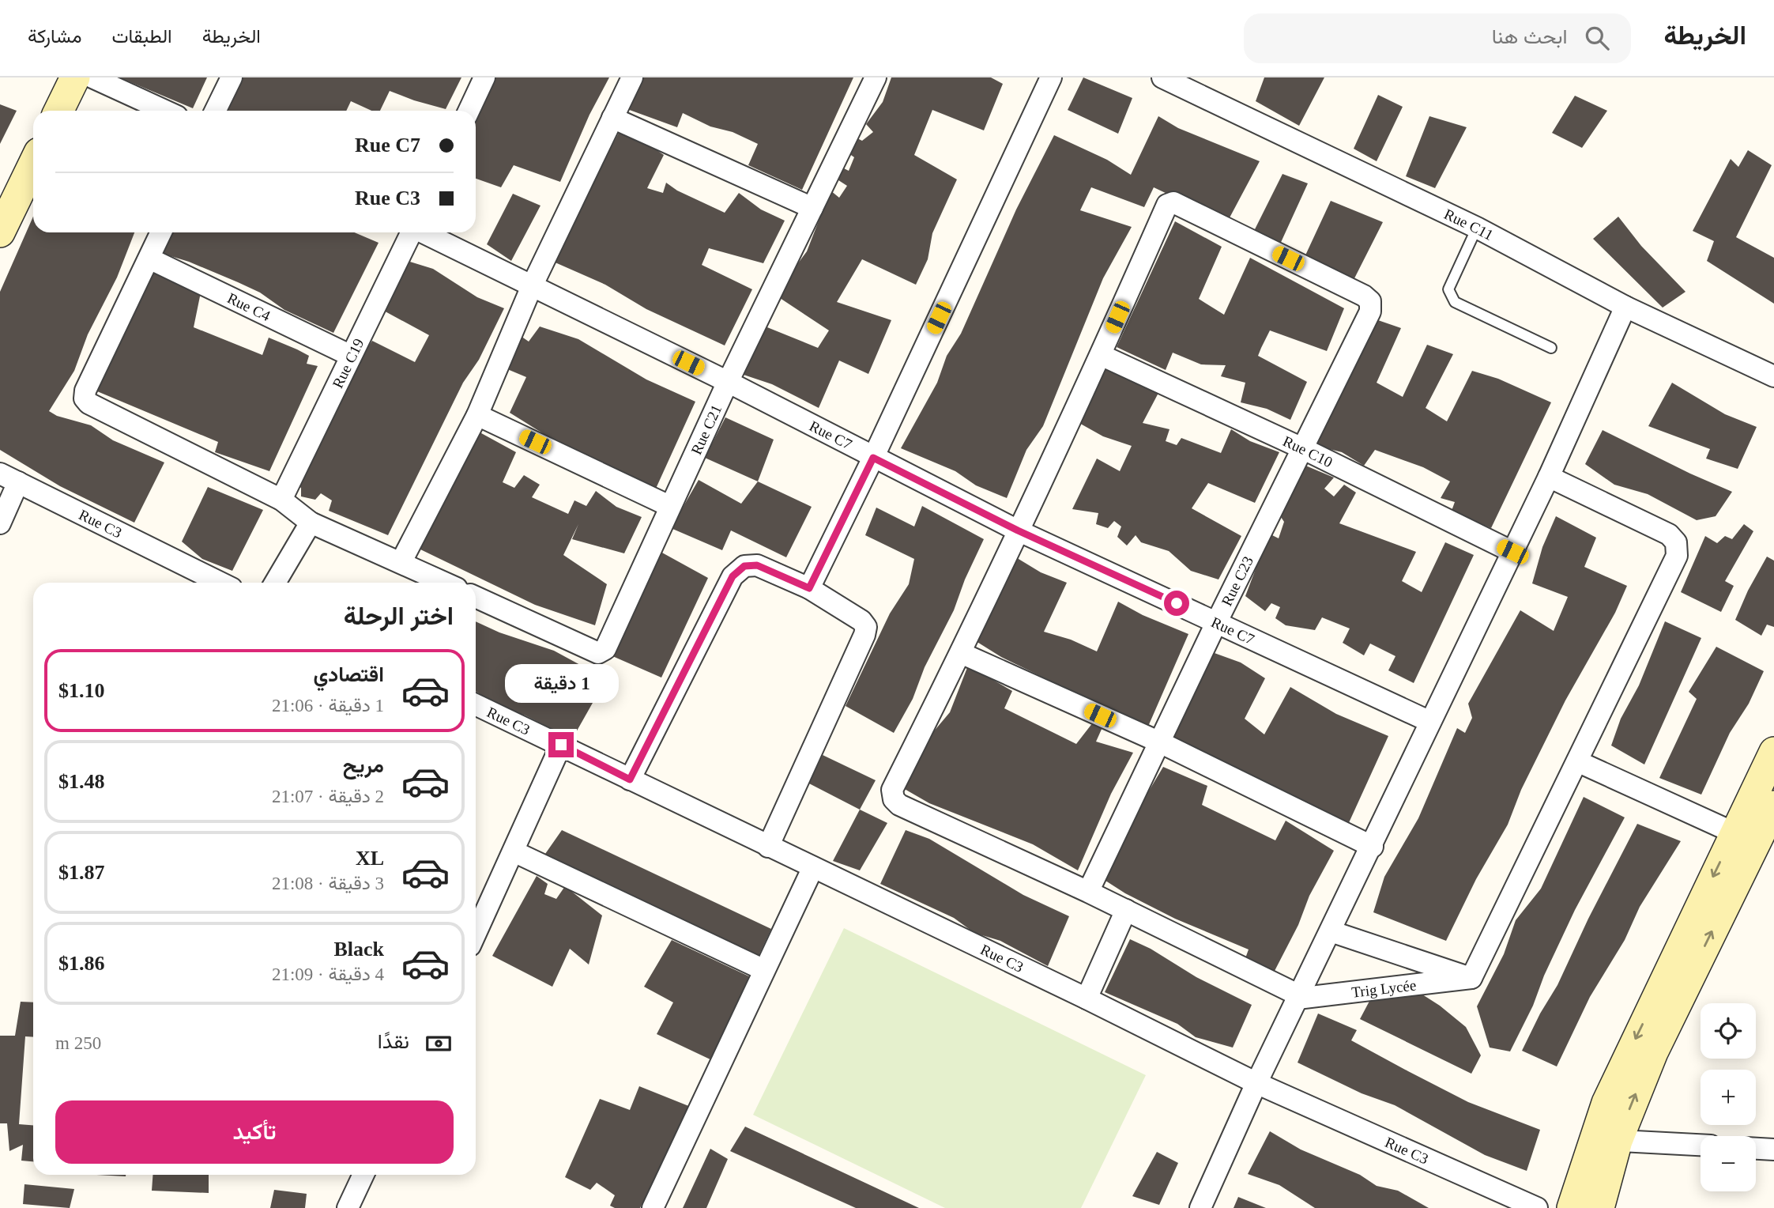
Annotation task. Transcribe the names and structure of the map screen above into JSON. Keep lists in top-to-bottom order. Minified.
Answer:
{"streets":{"street":["Rue C11","Rue C4","Rue C19","Rue C21","Rue C7","Rue C10","Rue C3","Rue C23","Trig Lycée"]},"crossings":[["Rue C4","Rue C19"],["Rue C21","Rue C7"],["Rue C7","Rue C23"],["Rue C10","Rue C23"]],"page":{"header":"الخريطة","search":"ابحث هنا","nav":["الخريطة","الطبقات","مشاركة"],"banner":["Rue C7","Rue C3"],"heading":"اختر الرحلة","list":[{"name":"اقتصادي","note":"1 دقيقة · 21:06","value":"$1.10"},{"name":"مريح","note":"2 دقيقة · 21:07","value":"$1.48"},{"name":"XL","note":"3 دقيقة · 21:08","value":"$1.87"},{"name":"Black","note":"4 دقيقة · 21:09","value":"$1.86"}],"bubble":"1 دقيقة","map_buttons":["+","−"],"pay":["نقدًا","250 m"],"buttons":"تأكيد"}}
